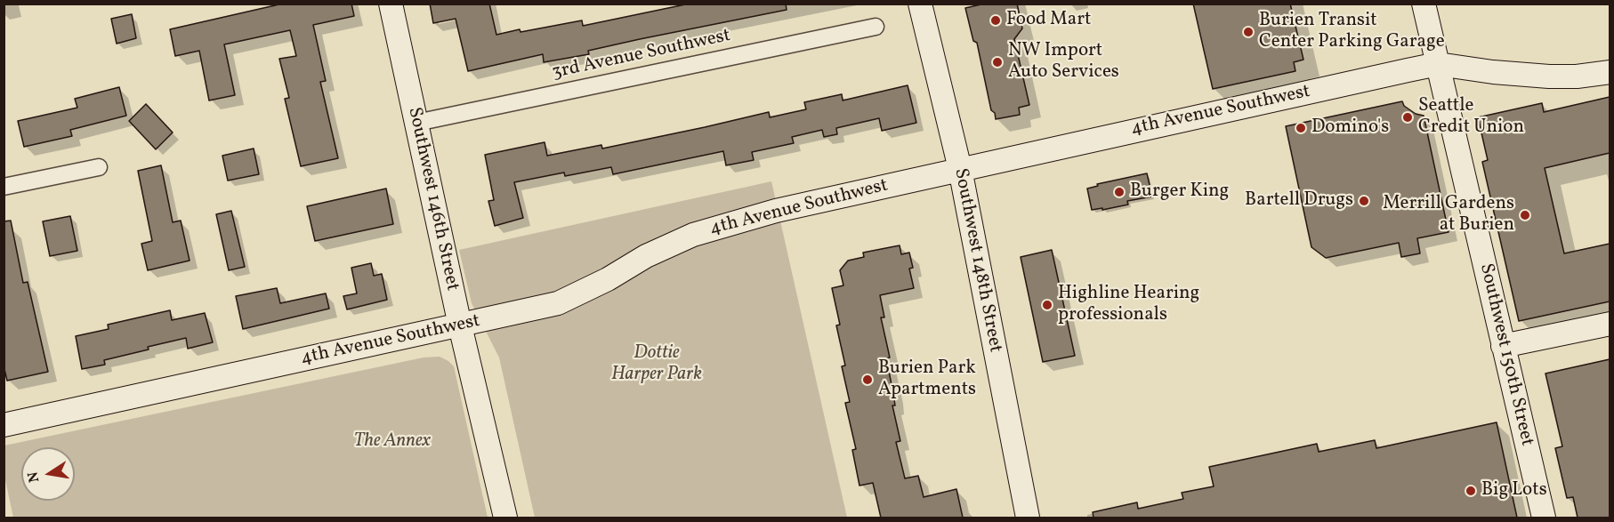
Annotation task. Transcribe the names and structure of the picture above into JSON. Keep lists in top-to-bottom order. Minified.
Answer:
{"streets":{"street":["3rd Avenue Southwest","4th Avenue Southwest","Southwest 146th Street","Southwest 148th Street","Southwest 150th Street"]},"crossings":[["3rd Avenue Southwest","Southwest 146th Street"],["4th Avenue Southwest","Southwest 146th Street"],["4th Avenue Southwest","Southwest 148th Street"],["4th Avenue Southwest","Southwest 150th Street"]],"parks":["Dottie Harper Park","The Annex"],"places":["Food Mart","Burien Transit Center Parking Garage","NW Import Auto Services","Seattle Credit Union","Domino's","Burger King","Bartell Drugs","Merrill Gardens at Burien","Highline Hearing professionals","Burien Park Apartments","Big Lots"],"north":"left"}
